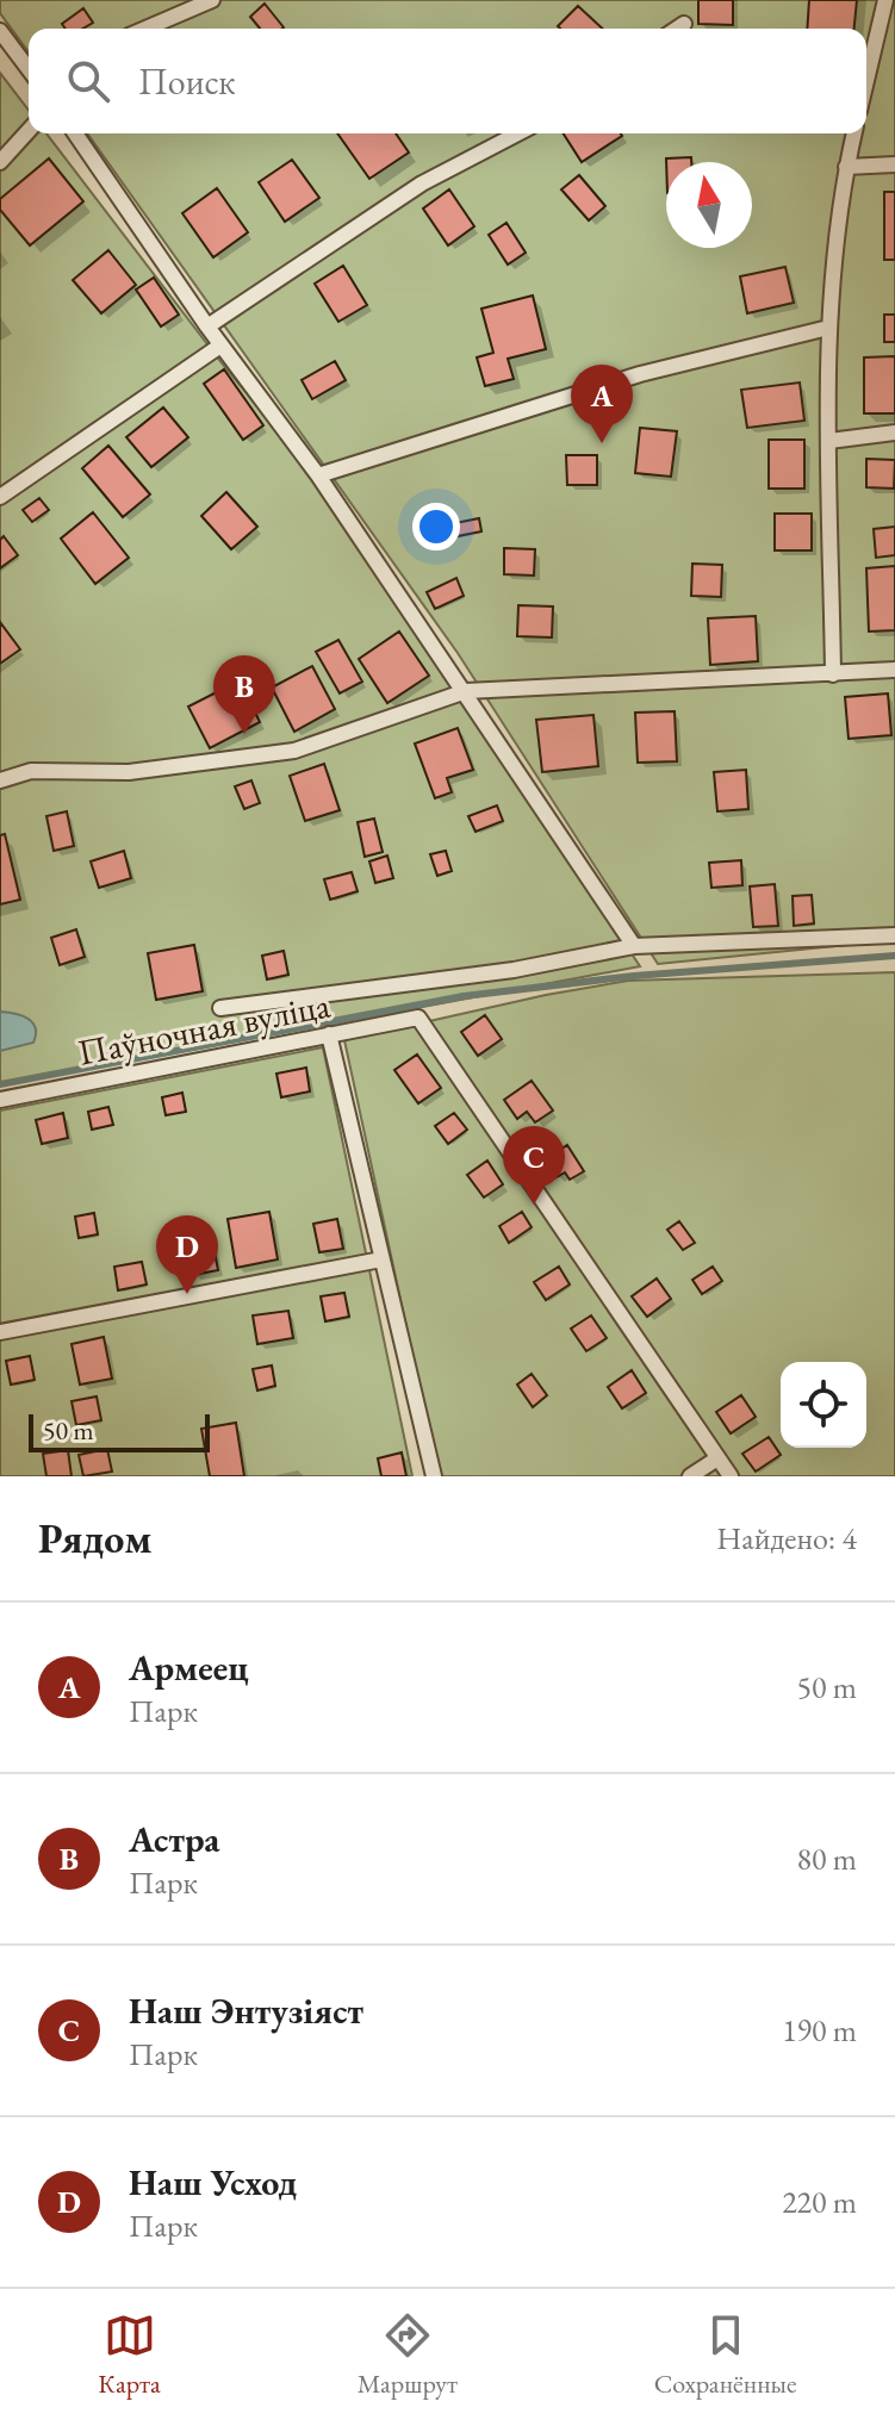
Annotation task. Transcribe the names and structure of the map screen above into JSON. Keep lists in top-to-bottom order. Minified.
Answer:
{"streets":{"lane":["Паўночная вуліца"]},"scale_bar":"50 m","north":"top","page":{"search":"Поиск","pins":["A","B","C","D"],"scale":"50 m","heading":["Рядом","Найдено: 4"],"list":[{"mark":"A","name":"Армеец","note":"Парк","value":"50 m"},{"mark":"B","name":"Астра","note":"Парк","value":"80 m"},{"mark":"C","name":"Наш Энтузіяст","note":"Парк","value":"190 m"},{"mark":"D","name":"Наш Усход","note":"Парк","value":"220 m"}],"nav":["Карта","Маршрут","Сохранённые"]}}
